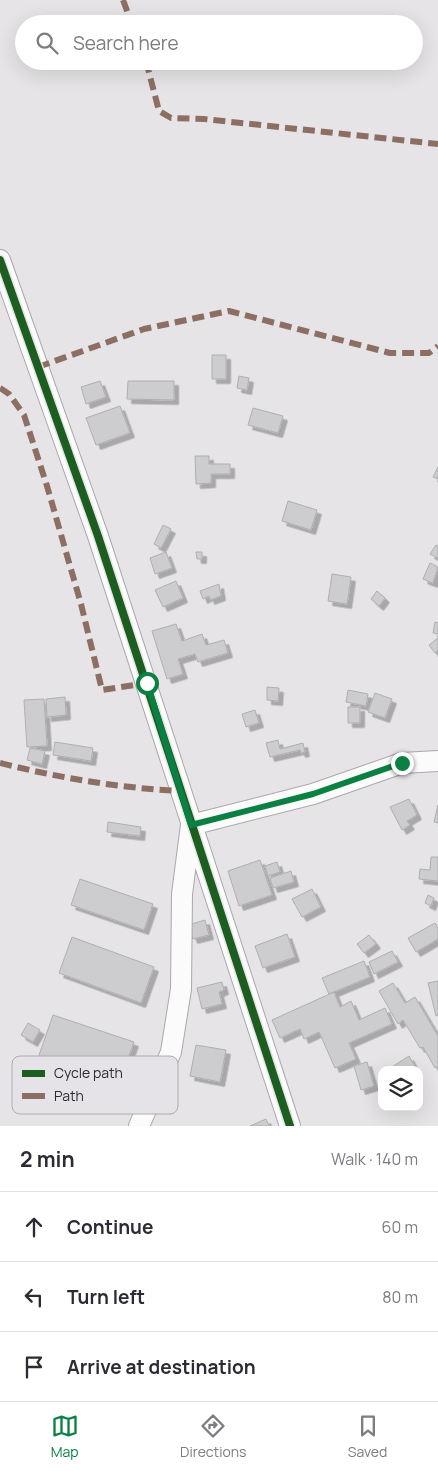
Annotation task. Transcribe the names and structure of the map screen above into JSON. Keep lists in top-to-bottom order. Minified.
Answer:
{"legend":["Cycle path","Path"],"page":{"search":"Search here","heading":["2 min","Walk · 140 m"],"list":[["Continue","60 m"],["Turn left","80 m"],"Arrive at destination"],"nav":["Map","Directions","Saved"]}}
